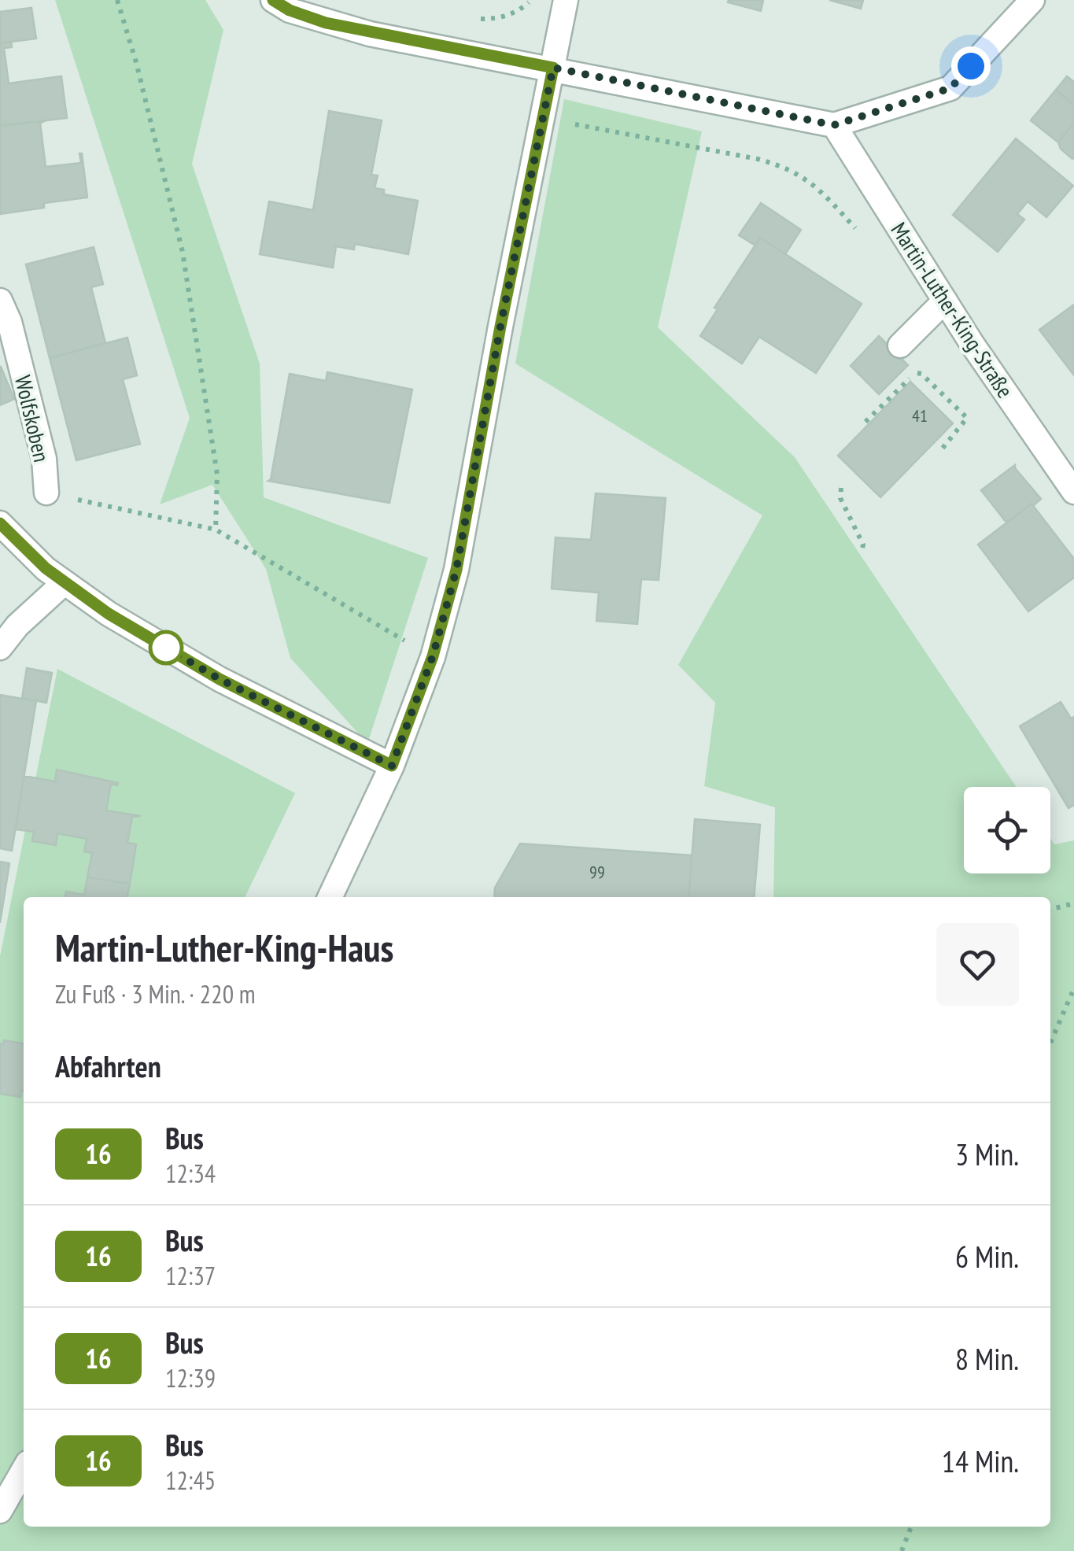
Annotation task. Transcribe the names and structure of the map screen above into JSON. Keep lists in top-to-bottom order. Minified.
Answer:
{"streets":{"street":["Martin-Luther-King-Straße","Wolfskoben"]},"lines":["bus line 16"],"house_numbers":["41","99"],"page":{"heading":[["Martin-Luther-King-Haus","Zu Fuß · 3 Min. · 220 m"],"Abfahrten"],"list":[{"mark":"16","name":"Bus","note":"12:34","value":"3 Min."},{"mark":"16","name":"Bus","note":"12:37","value":"6 Min."},{"mark":"16","name":"Bus","note":"12:39","value":"8 Min."},{"mark":"16","name":"Bus","note":"12:45","value":"14 Min."}]}}
